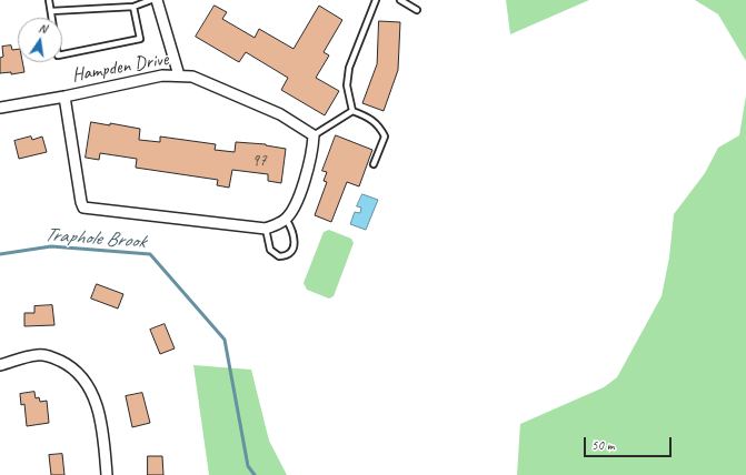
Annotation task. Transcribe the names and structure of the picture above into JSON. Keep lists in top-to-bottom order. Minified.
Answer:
{"streets":{"street":["Hampden Drive"]},"water":["Traphole Brook"],"house_numbers":["97"],"scale_bar":"50 m","north":"top"}
